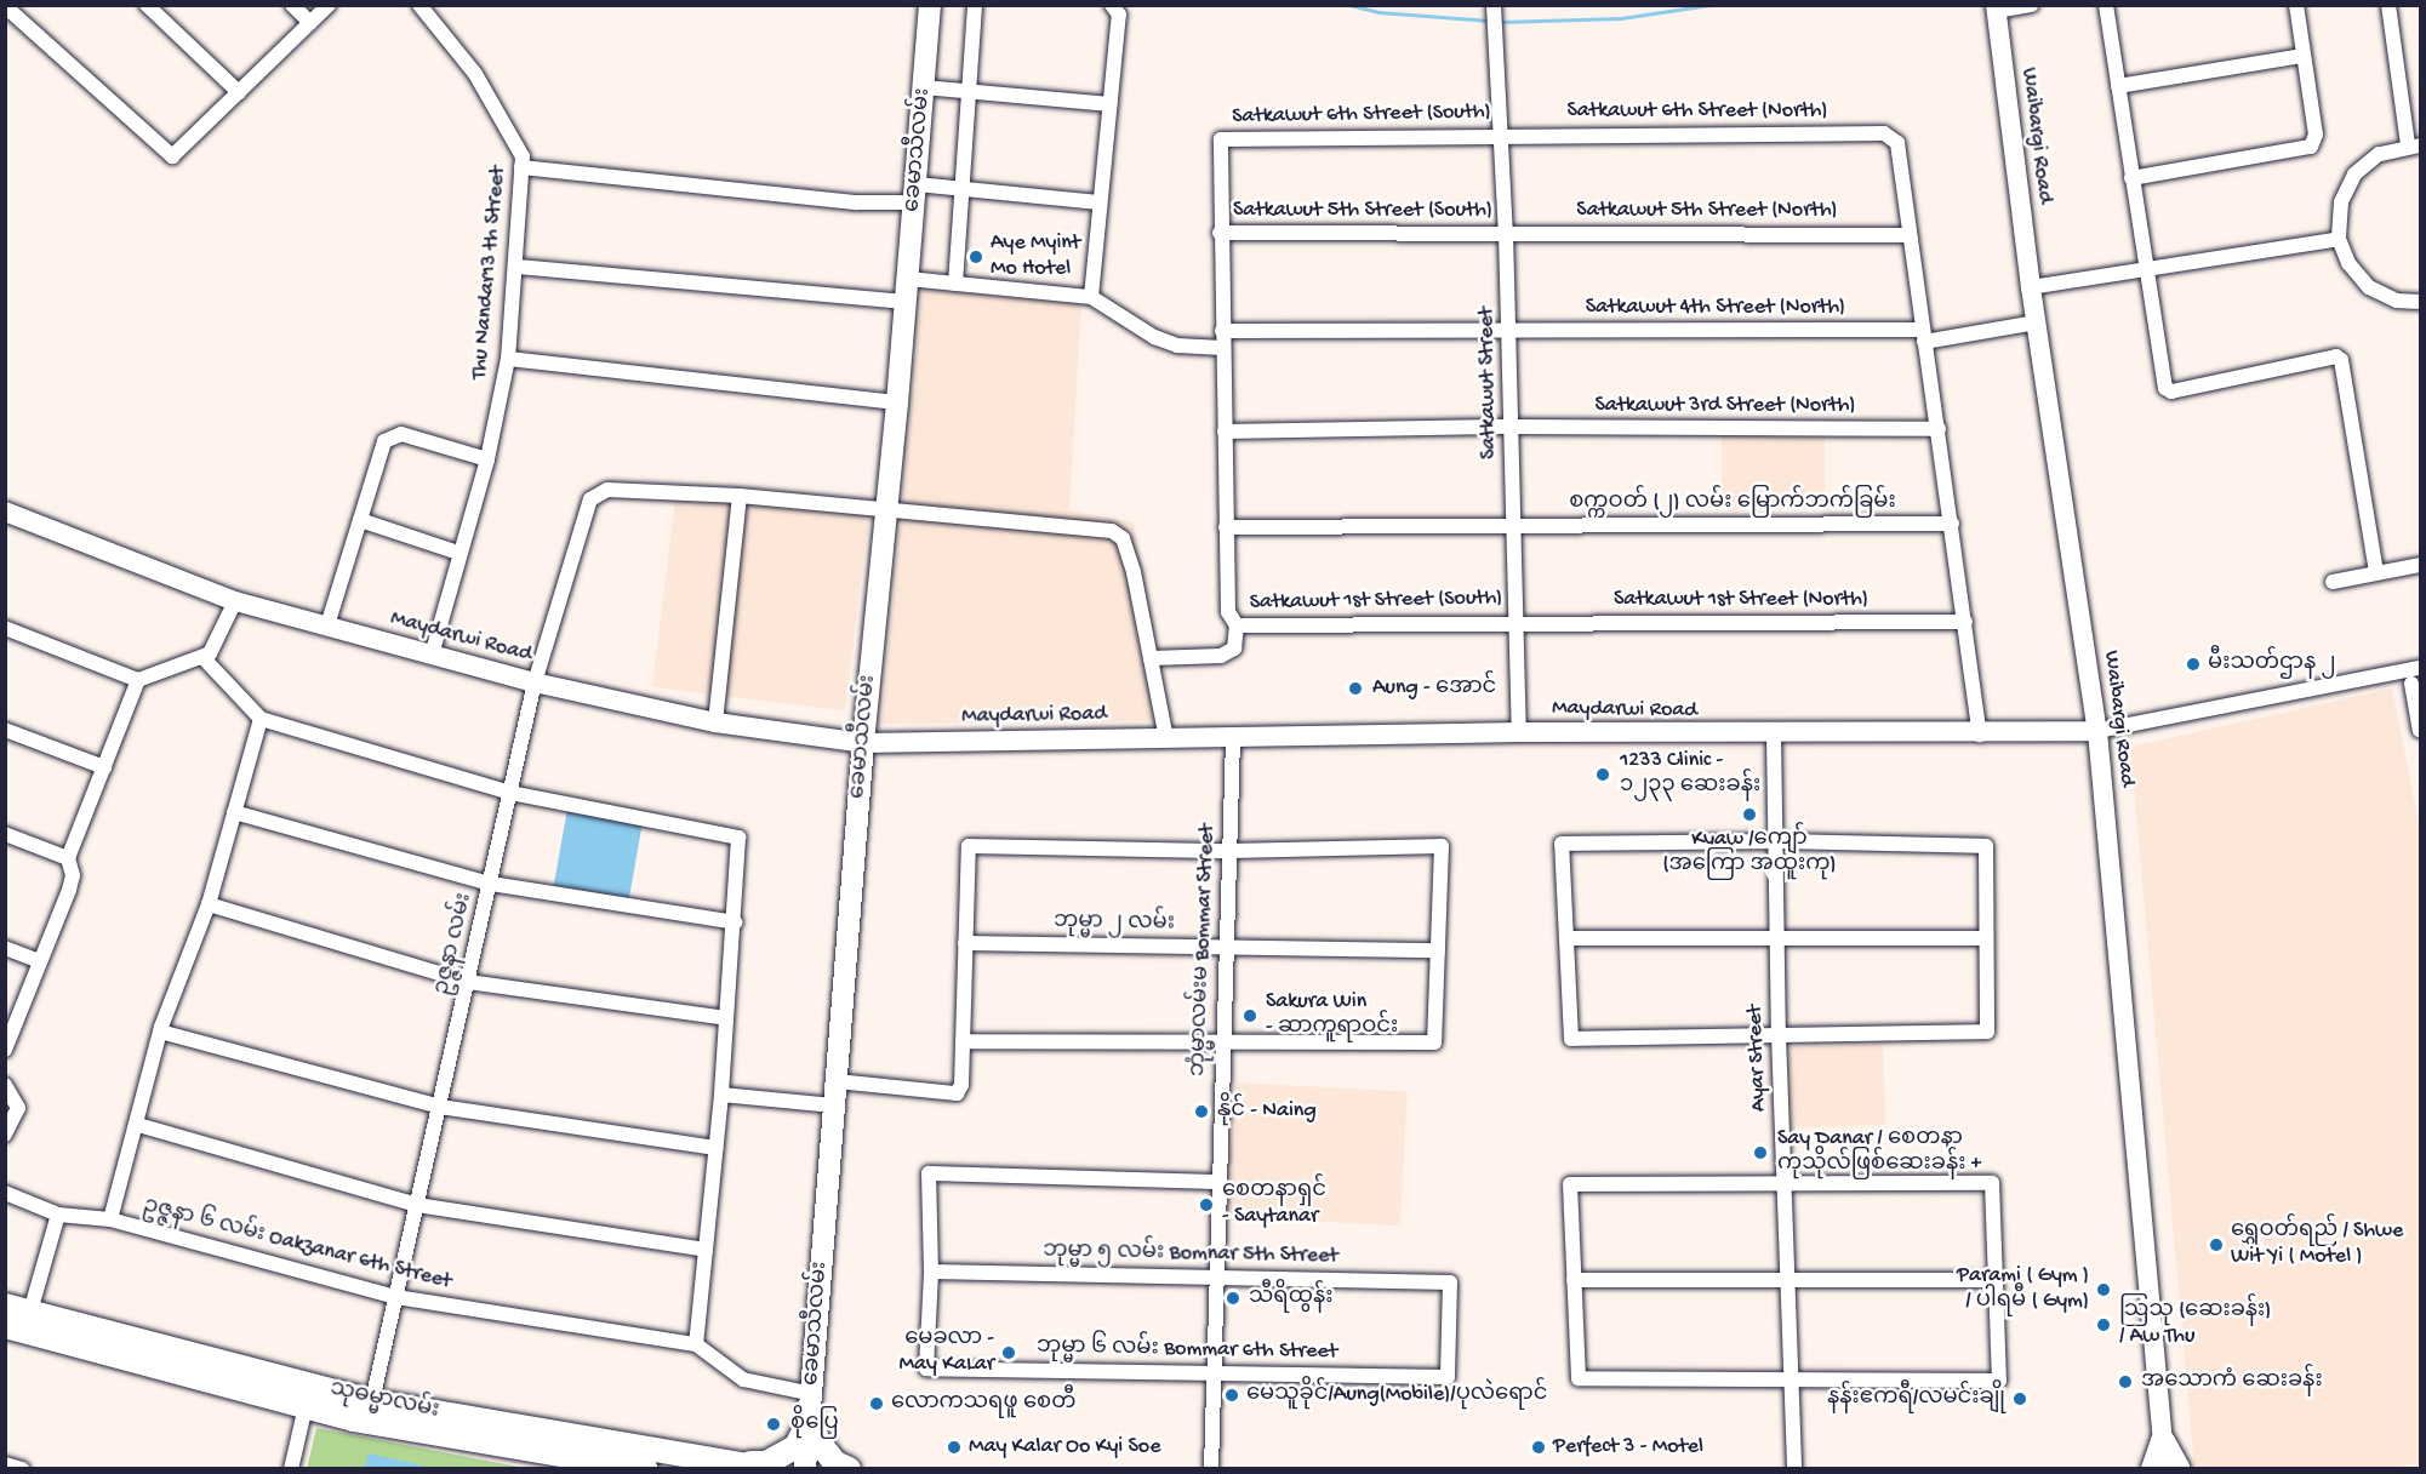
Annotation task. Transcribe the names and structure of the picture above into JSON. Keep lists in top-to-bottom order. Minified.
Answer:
{"streets":{"main road":["ခေမာသီလမ်း","သုဓမ္မာလမ်း"],"street":["Satkawut 6th Street (North)","Satkawut 6th Street (South)","Waibargi Road","Satkawut 5th Street (South)","Satkawut 5th Street (North)","Thu Nandar13 th Street","Satkawut 4th Street (North)","Satkawut Street","Satkawut 3rd Street (North)","စက္ကဝတ် (၂) လမ်း မြောက်ဘက်ခြမ်း","Satkawut 1st Street (North)","Satkawut 1st Street (South)","Maydarwi Road","ဘုမ္မာ ၂ လမ်း","ဥဇ္ဇနာ လမ်း","ဘုံမ္မာလမ်းမ Bommar Street","Ayar Street","ဥဇ္ဇနာ ၆ လမ်း Oakzanar 6th Street","ဘုမ္မာ ၅ လမ်း Bomnar 5th Street","ဘုမ္မာ ၆ လမ်း Bommar 6th Street"]},"crossings":[["Satkawut 6th Street (North)","Satkawut 6th Street (South)"],["Satkawut 6th Street (North)","Satkawut 5th Street (North)"],["Satkawut 6th Street (North)","Satkawut Street"],["Satkawut 6th Street (South)","Satkawut 5th Street (South)"],["Satkawut 6th Street (South)","Satkawut Street"],["Waibargi Road","Satkawut 4th Street (North)"],["Waibargi Road","Maydarwi Road"],["ခေမာသီလမ်း","Maydarwi Road"],["Satkawut 5th Street (South)","Satkawut 5th Street (North)"],["Satkawut 5th Street (South)","Satkawut Street"],["Satkawut 5th Street (North)","Satkawut Street"],["Thu Nandar13 th Street","Maydarwi Road"],["Satkawut 4th Street (North)","Satkawut Street"],["Satkawut Street","Satkawut 3rd Street (North)"],["Satkawut Street","စက္ကဝတ် (၂) လမ်း မြောက်ဘက်ခြမ်း"],["Satkawut Street","Satkawut 1st Street (North)"],["Satkawut Street","Satkawut 1st Street (South)"],["Satkawut Street","Maydarwi Road"],["Satkawut 1st Street (North)","Satkawut 1st Street (South)"],["Maydarwi Road","ဥဇ္ဇနာ လမ်း"],["Maydarwi Road","ဘုံမ္မာလမ်းမ Bommar Street"],["Maydarwi Road","Ayar Street"],["ဘုမ္မာ ၂ လမ်း","ဘုံမ္မာလမ်းမ Bommar Street"],["ဥဇ္ဇနာ လမ်း","ဥဇ္ဇနာ ၆ လမ်း Oakzanar 6th Street"],["ဥဇ္ဇနာ လမ်း","သုဓမ္မာလမ်း"],["ဘုံမ္မာလမ်းမ Bommar Street","ဘုမ္မာ ၅ လမ်း Bomnar 5th Street"],["ဘုံမ္မာလမ်းမ Bommar Street","ဘုမ္မာ ၆ လမ်း Bommar 6th Street"],["ဘုမ္မာ ၅ လမ်း Bomnar 5th Street","ဘုမ္မာ ၆ လမ်း Bommar 6th Street"]],"places":["Aye Myint Mo Hotel","မီးသတ်ဌာန ၂","Aung - အောင်","1233 Clinic - ၁၂၃၃ ဆေးခန်း","Kyaw /ကျော် (အကြော အထူးကု)","Sakura Win - ဆာကူရာဝင်း","နိုင် - Naing","Say Danar / စေတနာ ကုသိုလ်ဖြစ်ဆေးခန်း +","စေတနာရှင် - Saytanar","ရွှေဝတ်ရည် / Shwe Wit Yi ( Motel )","Parami ( Gym ) / ပါရမီ ( Gym)","သီရိထွန်း","သြသု (ဆေးခန်း) / Aw Thu","မေခလာ - May KaLar","အသောကံ ဆေးခန်း","မေသူခိုင်/Aung(Mobile)/ပုလဲရောင်","နန်းဧကရီ/လမင်းချို","လောကသရဖူ စေတီ","စိုပြေ","May Kalar Oo Kyi Soe","Perfect 3 - Motel"]}
